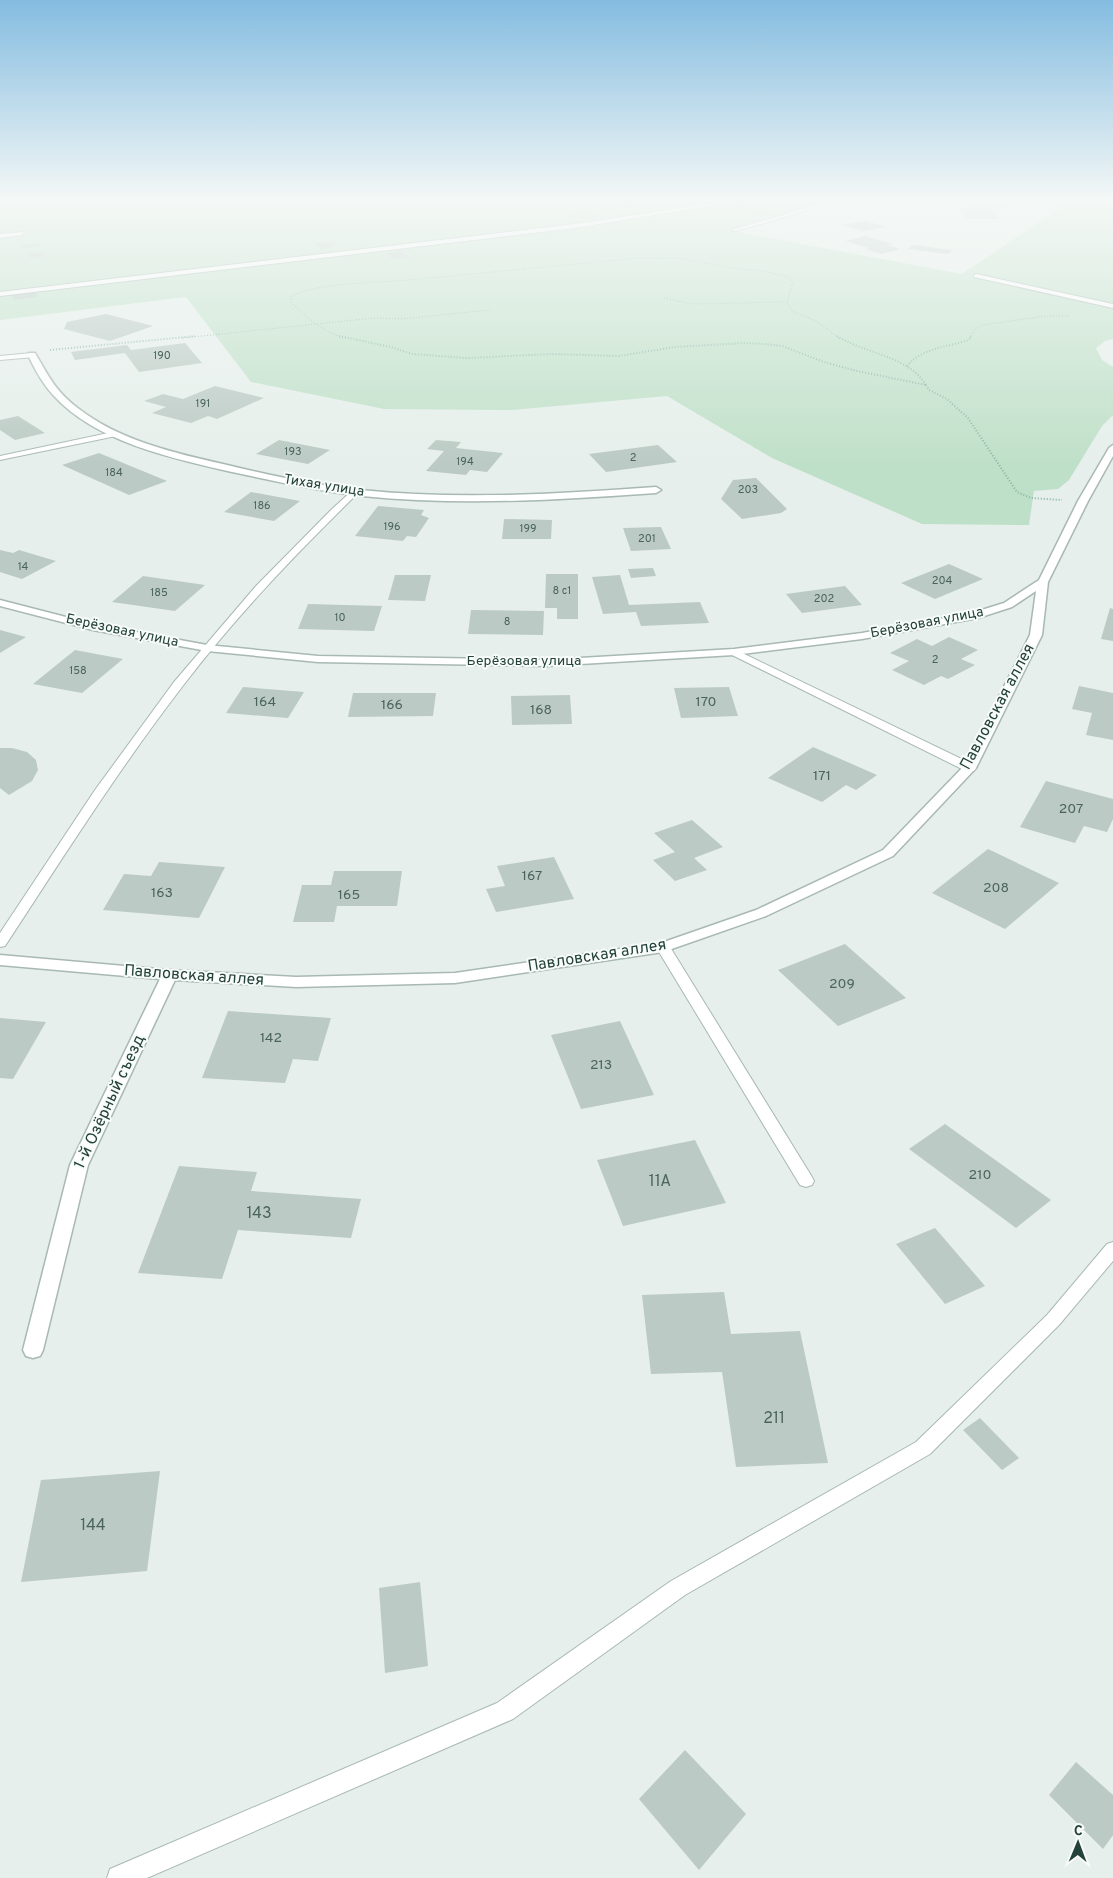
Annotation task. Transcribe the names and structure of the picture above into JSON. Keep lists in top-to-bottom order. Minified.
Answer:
{"streets":{"street":["Тихая улица","Берёзовая улица","Павловская аллея","1-й Озёрный съезд"]},"crossings":[["Берёзовая улица","Павловская аллея"],["Павловская аллея","1-й Озёрный съезд"]],"house_numbers":["190","191","193","2","194","184","203","186","196","199","201","14","204","8 с1","185","202","10","8","2","158","164","170","166","168","171","207","167","208","163","165","209","142","213","210","11А","143","211","144"],"north":"top"}
